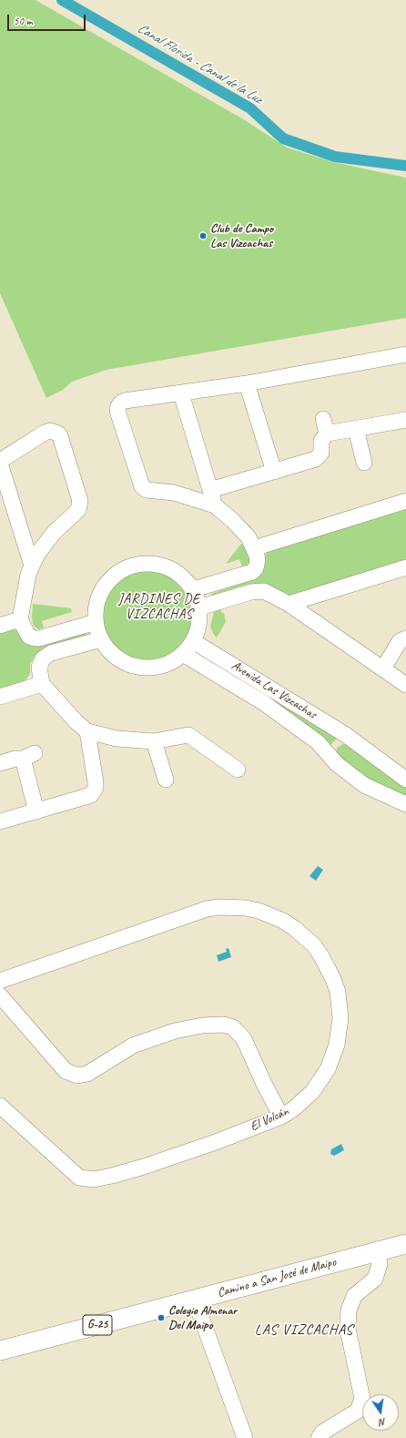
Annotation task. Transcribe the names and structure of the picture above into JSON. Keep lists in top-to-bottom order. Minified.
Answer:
{"streets":{"main road":["Camino a San José de Maipo","G-25"],"street":["Avenida Las Vizcachas","El Volcán"]},"districts":["JARDINES DE VIZCACHAS","LAS VIZCACHAS"],"water":["Canal Florida - Canal de la Luz"],"places":["Club de Campo Las Vizcachas","Colegio Almenar Del Maipo"],"scale_bar":"50 m","north":"bottom"}
